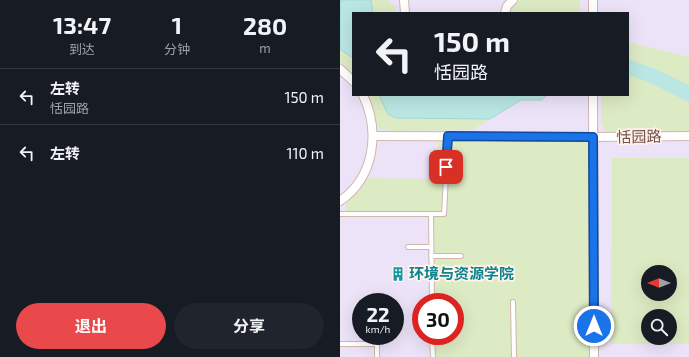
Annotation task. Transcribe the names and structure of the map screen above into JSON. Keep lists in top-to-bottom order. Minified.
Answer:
{"streets":{"street":["恬园路"]},"places":{"building":["环境与资源学院"]},"north":"left","page":{"eta":["13:47","到达","1","分钟","280","m"],"turn":["150 m","恬园路"],"list":[{"name":"左转","note":"恬园路","value":"150 m"},{"name":"左转","value":"110 m"}],"speed":"22 km/h","limit":"30","buttons":["退出","分享"]}}
